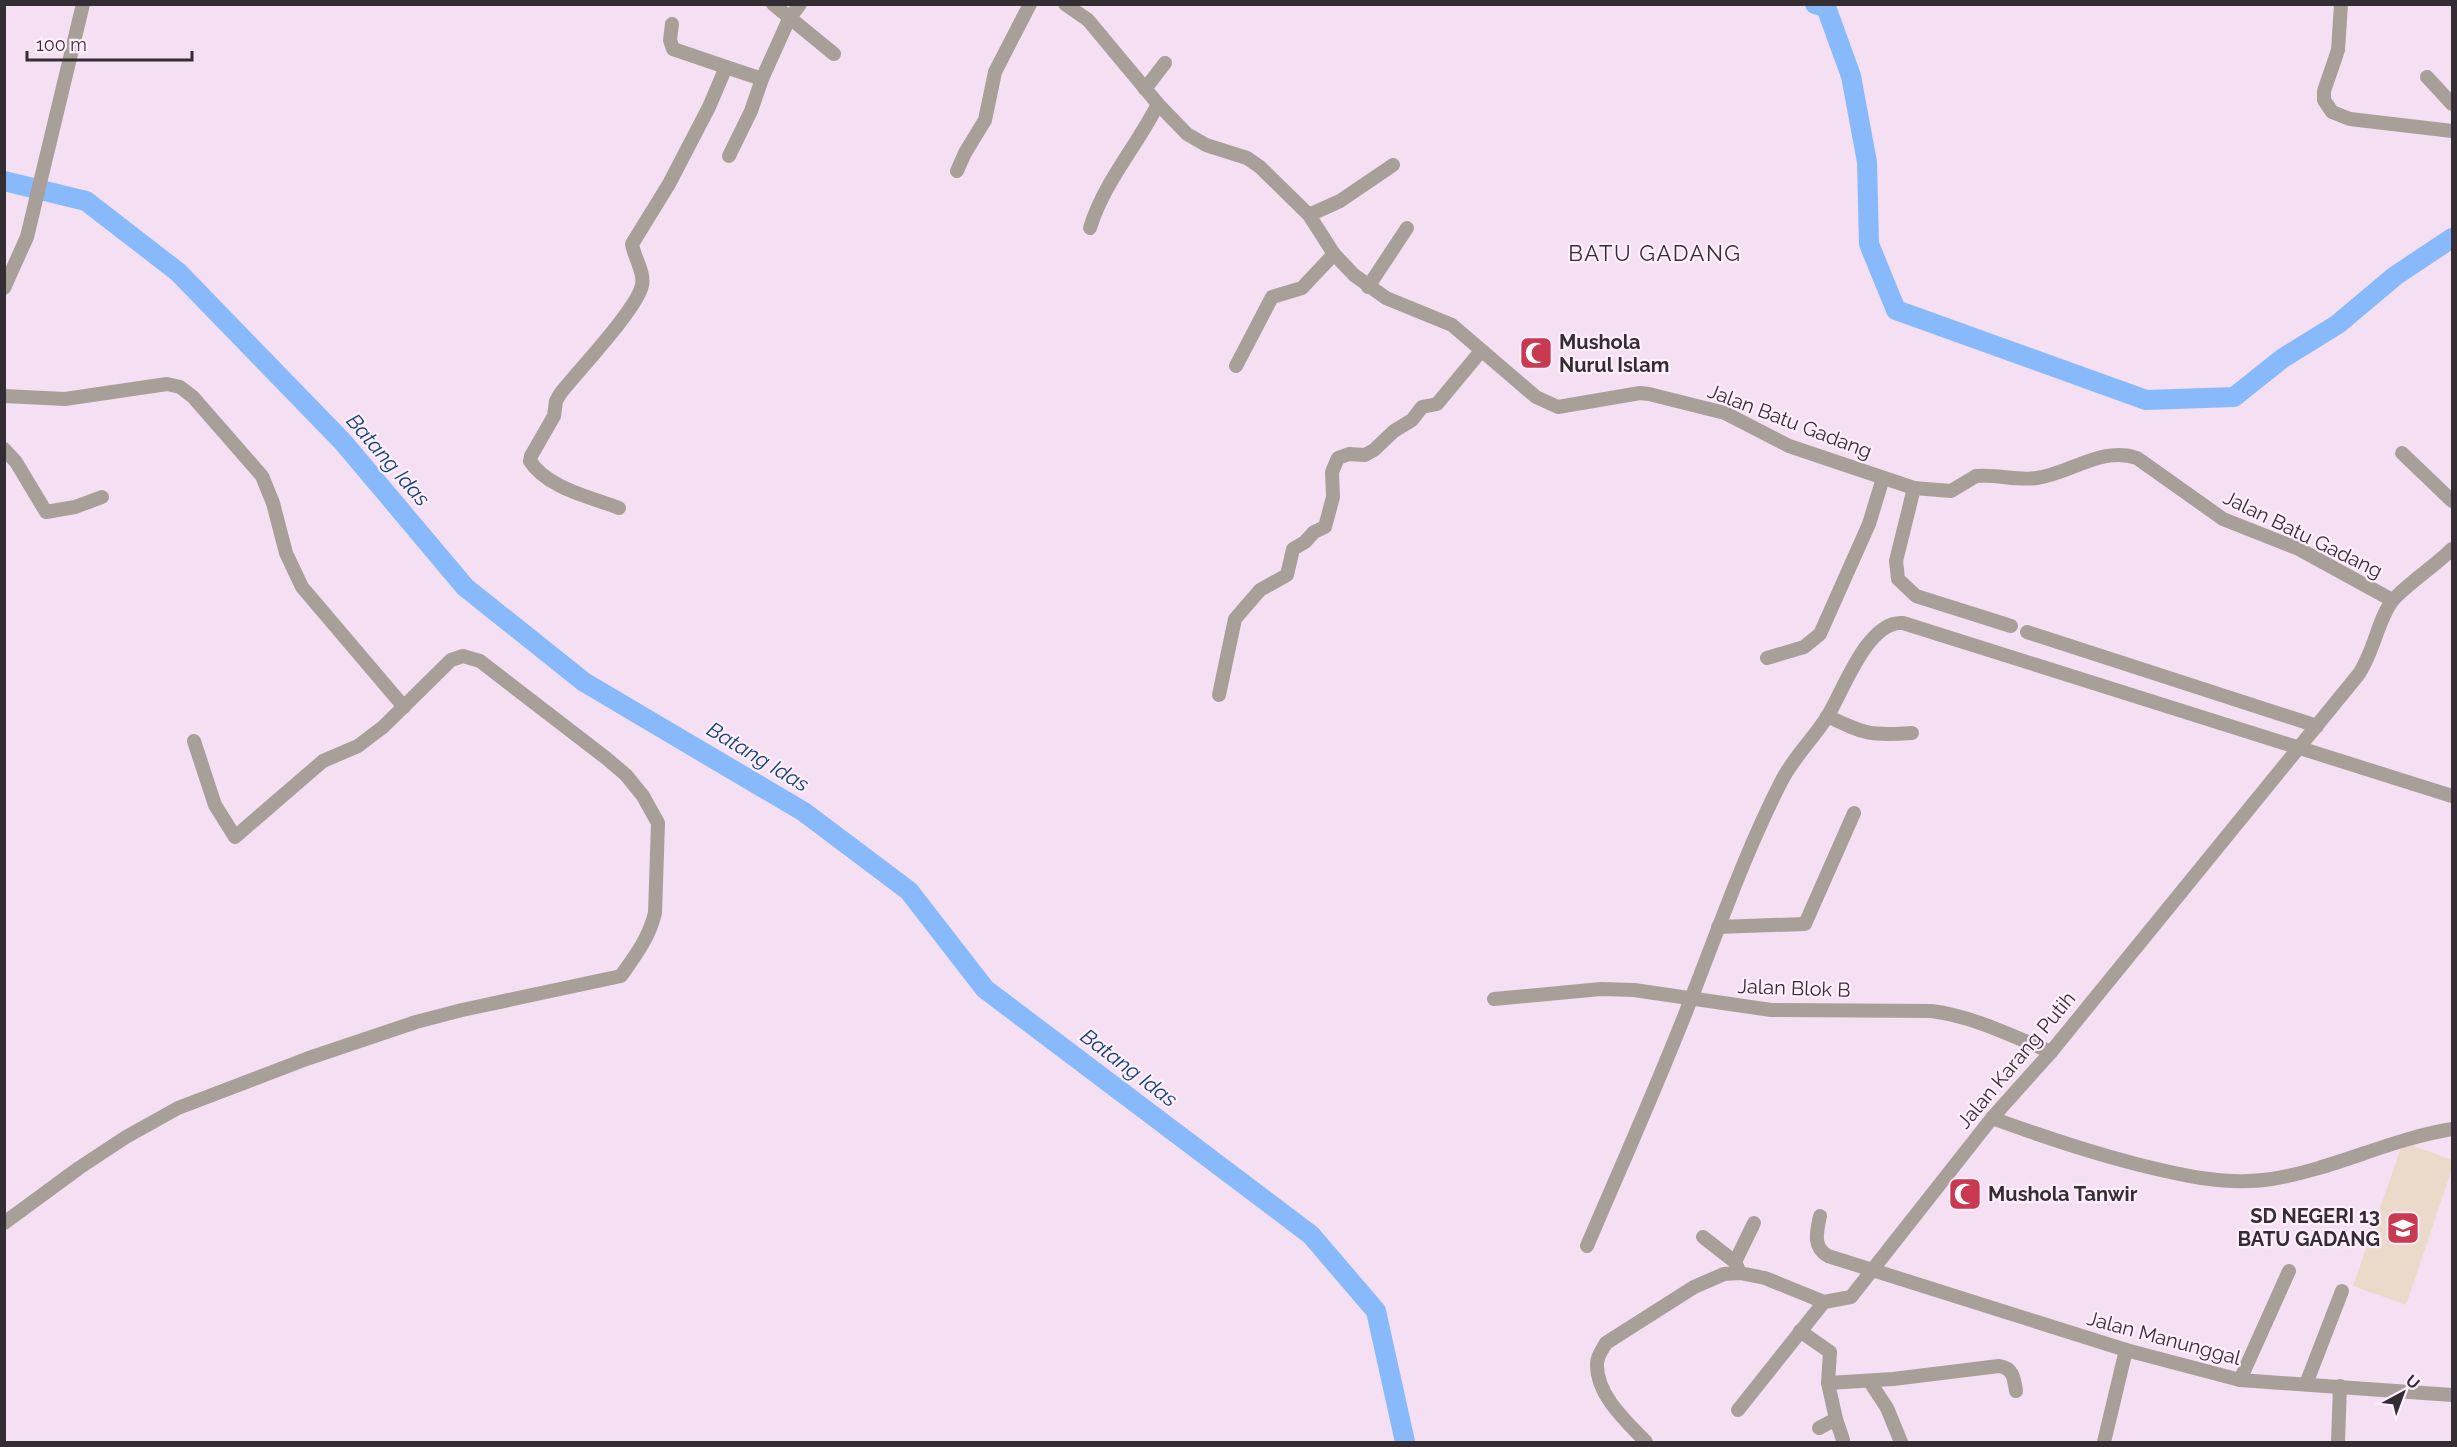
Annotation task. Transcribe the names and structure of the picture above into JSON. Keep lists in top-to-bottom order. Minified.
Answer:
{"streets":{"street":["Jalan Batu Gadang","Jalan Blok B","Jalan Karang Putih","Jalan Manunggal"]},"crossings":[["Jalan Batu Gadang","Jalan Karang Putih"],["Jalan Blok B","Jalan Karang Putih"],["Jalan Karang Putih","Jalan Manunggal"]],"districts":["BATU GADANG"],"water":["Batang Idas"],"places":{"mosque":["Mushola Nurul Islam","Mushola Tanwir"],"school or university":["SD NEGERI 13 BATU GADANG"]},"scale_bar":"100 m","north":"top right"}
